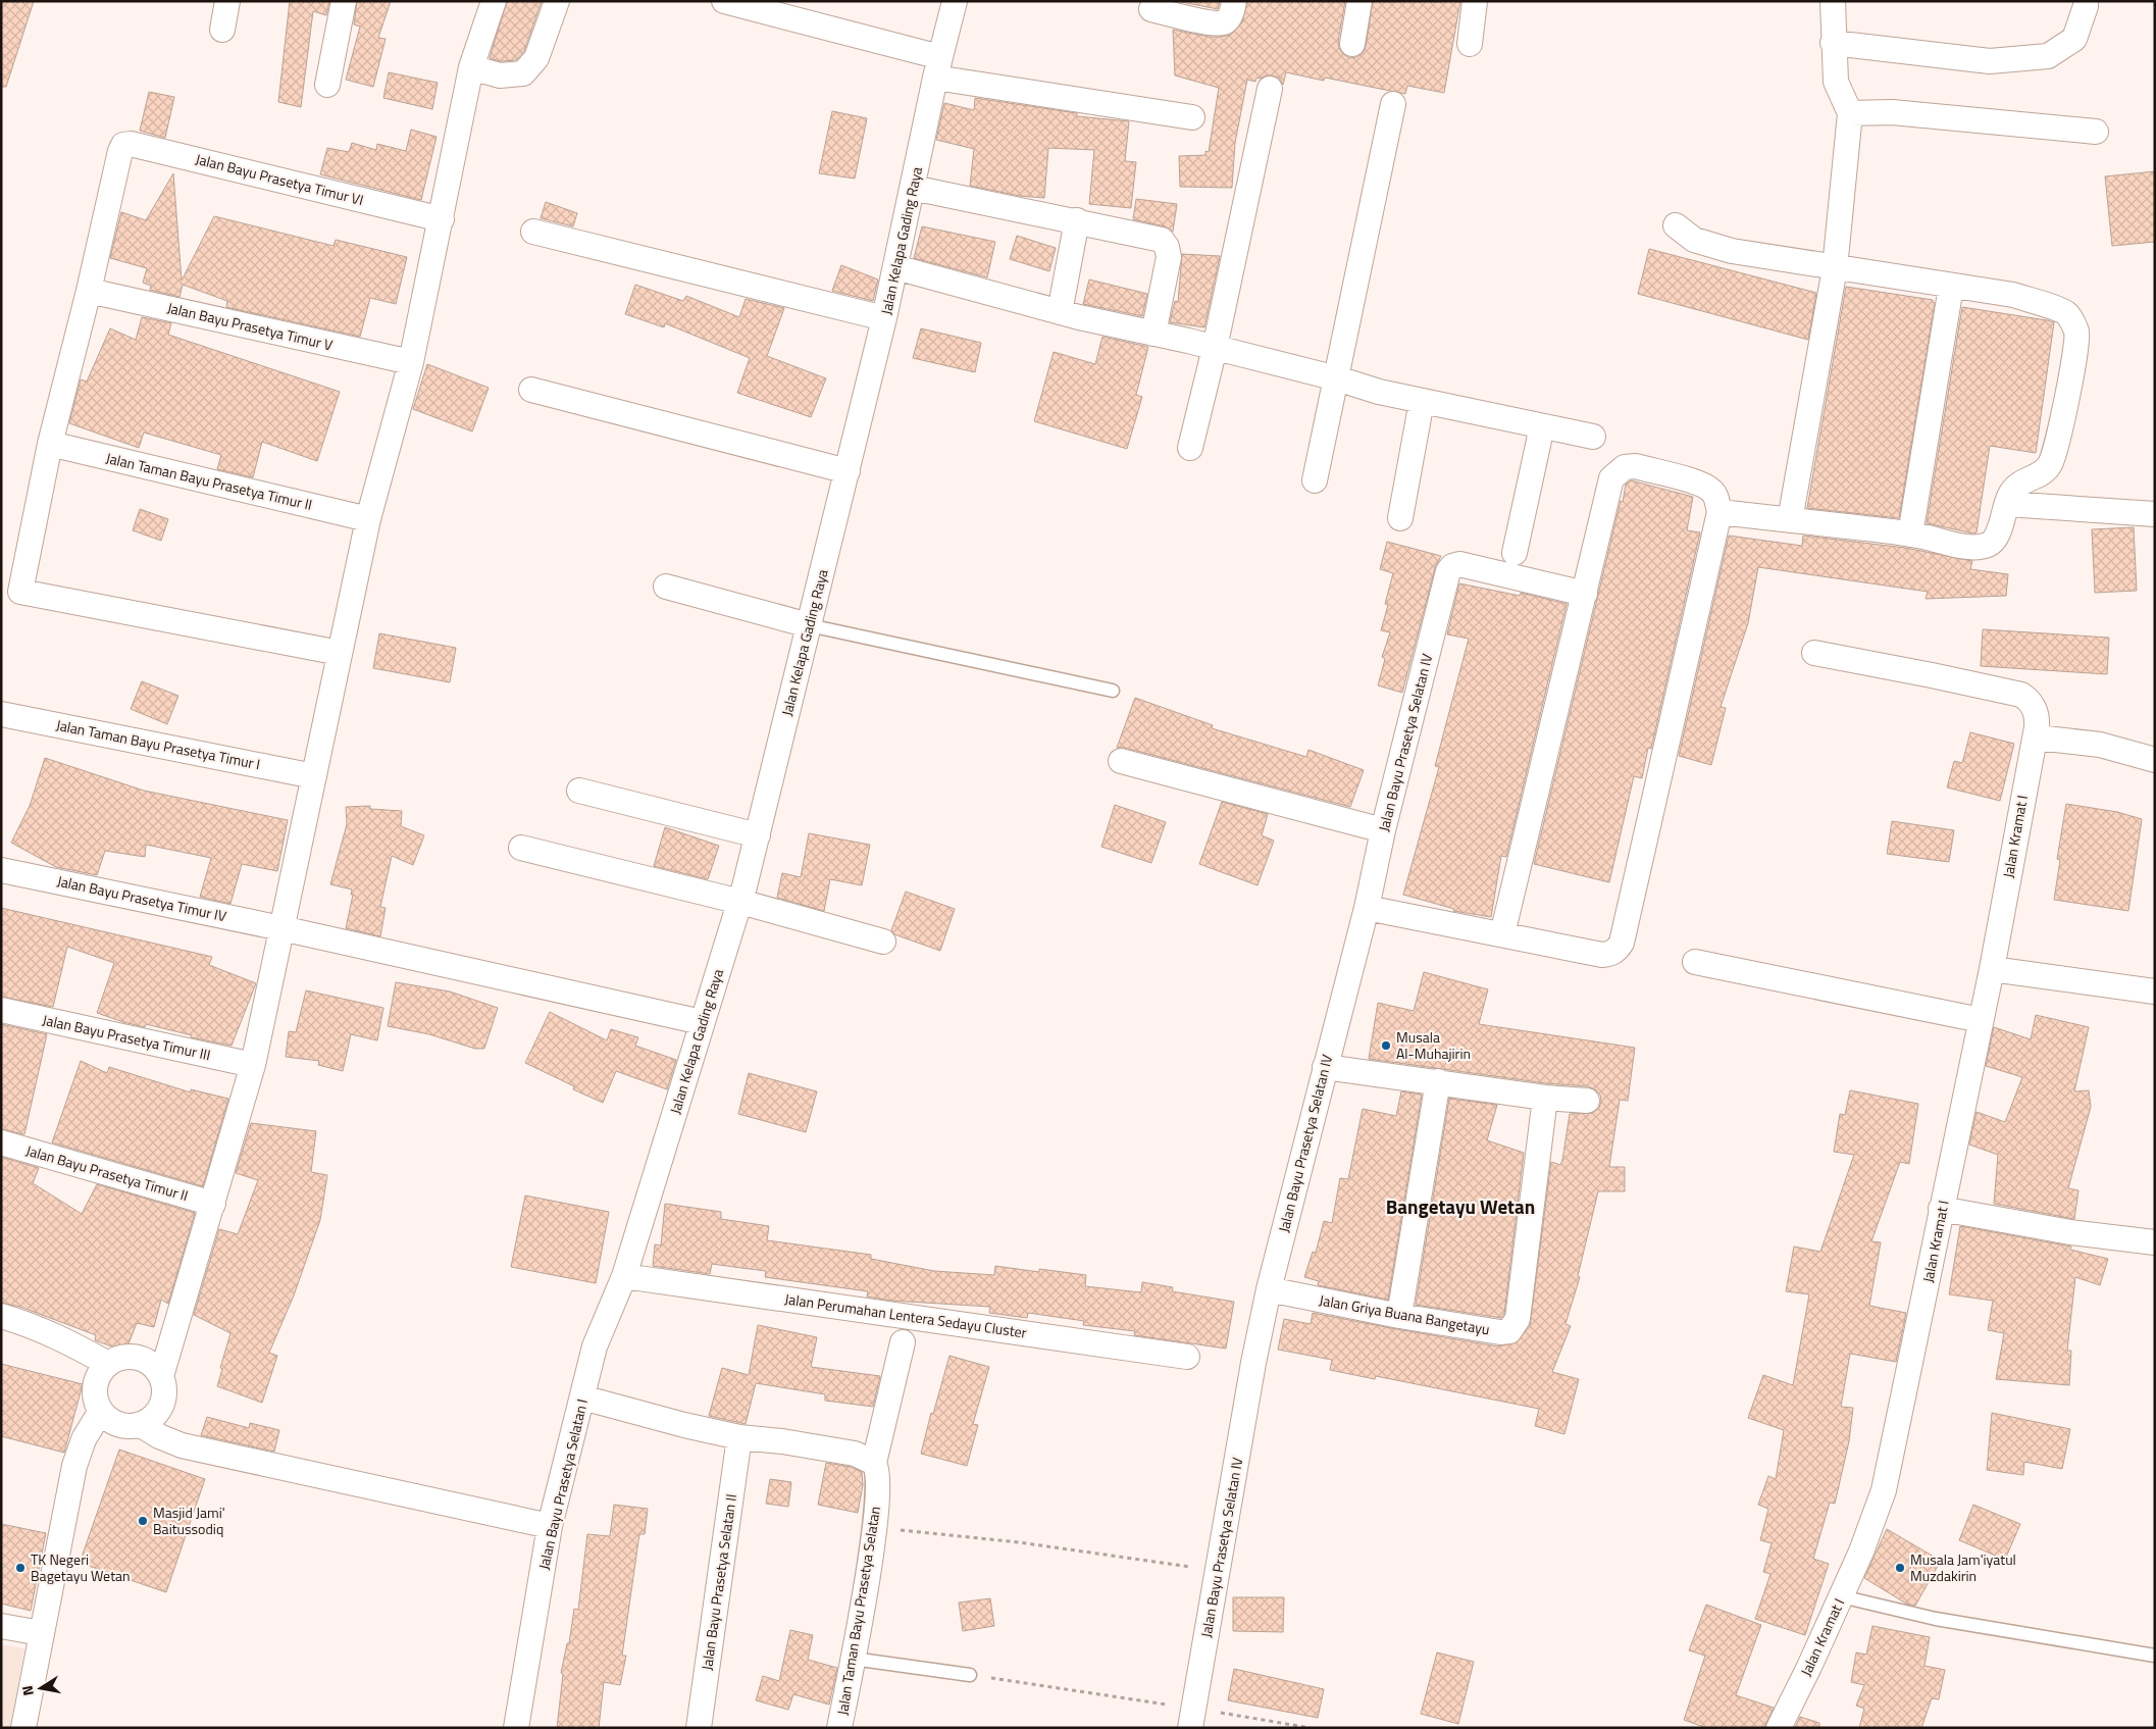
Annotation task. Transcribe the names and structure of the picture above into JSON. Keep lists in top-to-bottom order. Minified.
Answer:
{"streets":{"street":["Jalan Bayu Prasetya Timur VI","Jalan Kelapa Gading Raya","Jalan Bayu Prasetya Timur V","Jalan Taman Bayu Prasetya Timur II","Jalan Bayu Prasetya Selatan IV","Jalan Taman Bayu Prasetya Timur I","Jalan Kramat I","Jalan Bayu Prasetya Timur IV","Jalan Bayu Prasetya Timur III","Jalan Bayu Prasetya Timur II","Jalan Griya Buana Bangetayu","Jalan Perumahan Lentera Sedayu Cluster","Jalan Bayu Prasetya Selatan I","Jalan Bayu Prasetya Selatan II","Jalan Taman Bayu Prasetya Selatan"]},"crossings":[["Jalan Bayu Prasetya Timur VI","Jalan Bayu Prasetya Timur V"],["Jalan Kelapa Gading Raya","Jalan Bayu Prasetya Timur IV"],["Jalan Kelapa Gading Raya","Jalan Perumahan Lentera Sedayu Cluster"],["Jalan Kelapa Gading Raya","Jalan Bayu Prasetya Selatan I"],["Jalan Bayu Prasetya Selatan IV","Jalan Griya Buana Bangetayu"],["Jalan Perumahan Lentera Sedayu Cluster","Jalan Bayu Prasetya Selatan I"]],"districts":["Bangetayu Wetan"],"places":["Musala Al-Muhajirin","Masjid Jami' Baitussodiq","TK Negeri Bagetayu Wetan","Musala Jam'iyatul Muzdakirin"],"north":"left"}
